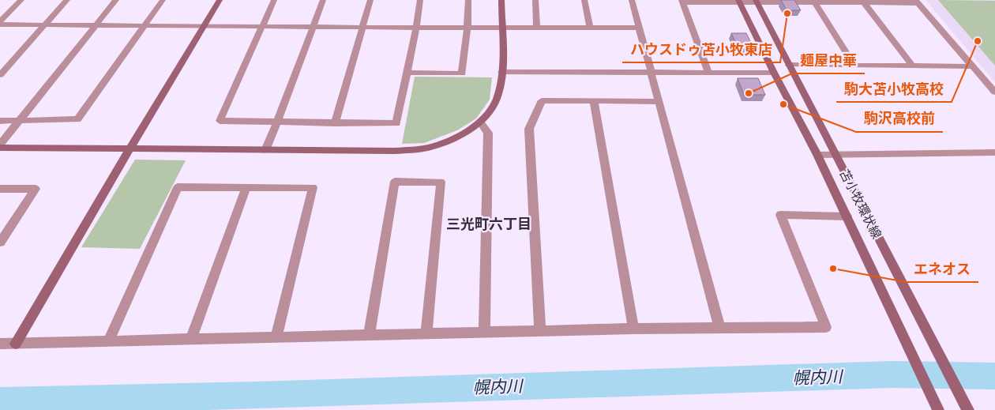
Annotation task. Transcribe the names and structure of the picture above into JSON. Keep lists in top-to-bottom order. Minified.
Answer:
{"streets":{"street":["苫小牧環状線"]},"districts":["三光町六丁目"],"water":["幌内川"],"places":["ハウスドゥ苫小牧東店","駒大苫小牧高校","麺屋中華","駒沢高校前","エネオス"]}
